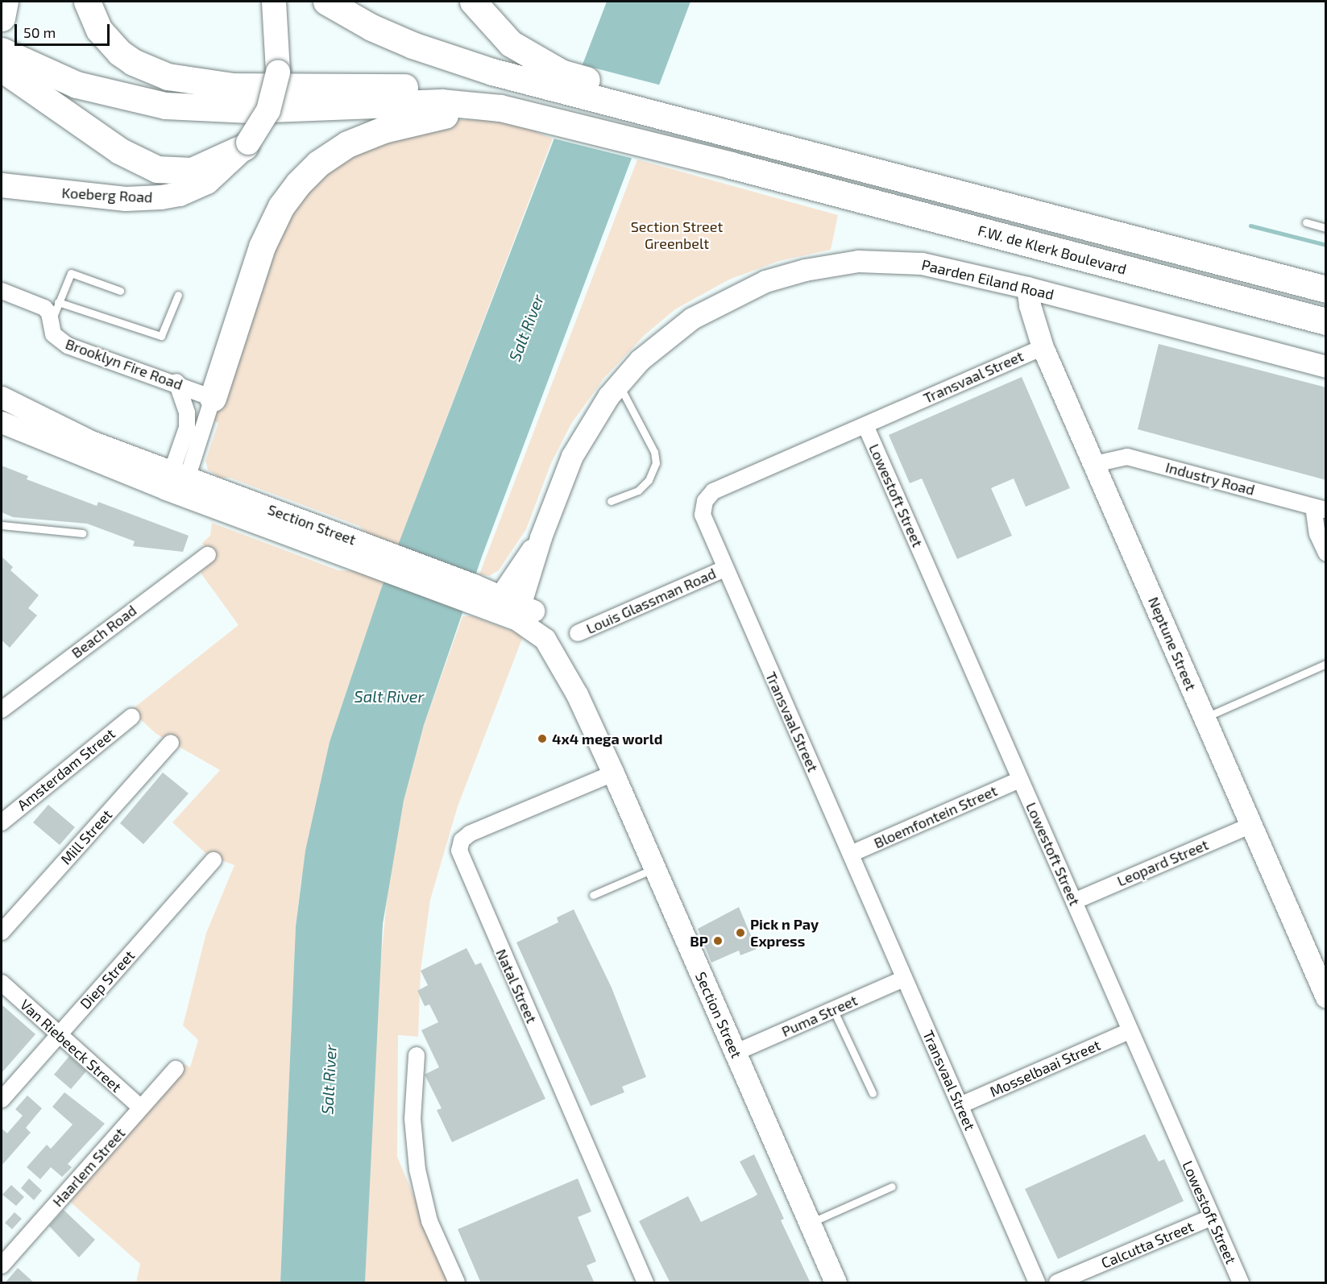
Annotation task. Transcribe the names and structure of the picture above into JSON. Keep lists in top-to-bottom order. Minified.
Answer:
{"streets":{"highway":["F.W. de Klerk Boulevard"],"main road":["Koeberg Road"],"street":["Paarden Eiland Road","Brooklyn Fire Road","Transvaal Street","Industry Road","Lowestoft Street","Section Street","Louis Glassman Road","Beach Road","Neptune Street","Amsterdam Street","Bloemfontein Street","Mill Street","Leopard Street","Diep Street","Natal Street","Puma Street","Van Riebeeck Street","Mosselbaai Street","Haarlem Street","Calcutta Street"]},"crossings":[["Paarden Eiland Road","Section Street"],["Paarden Eiland Road","Neptune Street"],["Transvaal Street","Lowestoft Street"],["Transvaal Street","Louis Glassman Road"],["Transvaal Street","Neptune Street"],["Transvaal Street","Bloemfontein Street"],["Transvaal Street","Puma Street"],["Transvaal Street","Mosselbaai Street"],["Industry Road","Neptune Street"],["Lowestoft Street","Bloemfontein Street"],["Lowestoft Street","Leopard Street"],["Lowestoft Street","Mosselbaai Street"],["Lowestoft Street","Calcutta Street"],["Section Street","Natal Street"],["Section Street","Puma Street"],["Neptune Street","Leopard Street"],["Diep Street","Van Riebeeck Street"],["Van Riebeeck Street","Haarlem Street"]],"water":["Salt River"],"parks":["Section Street Greenbelt"],"places":["4x4 mega world","Pick n Pay Express","BP"],"scale_bar":"50 m"}
